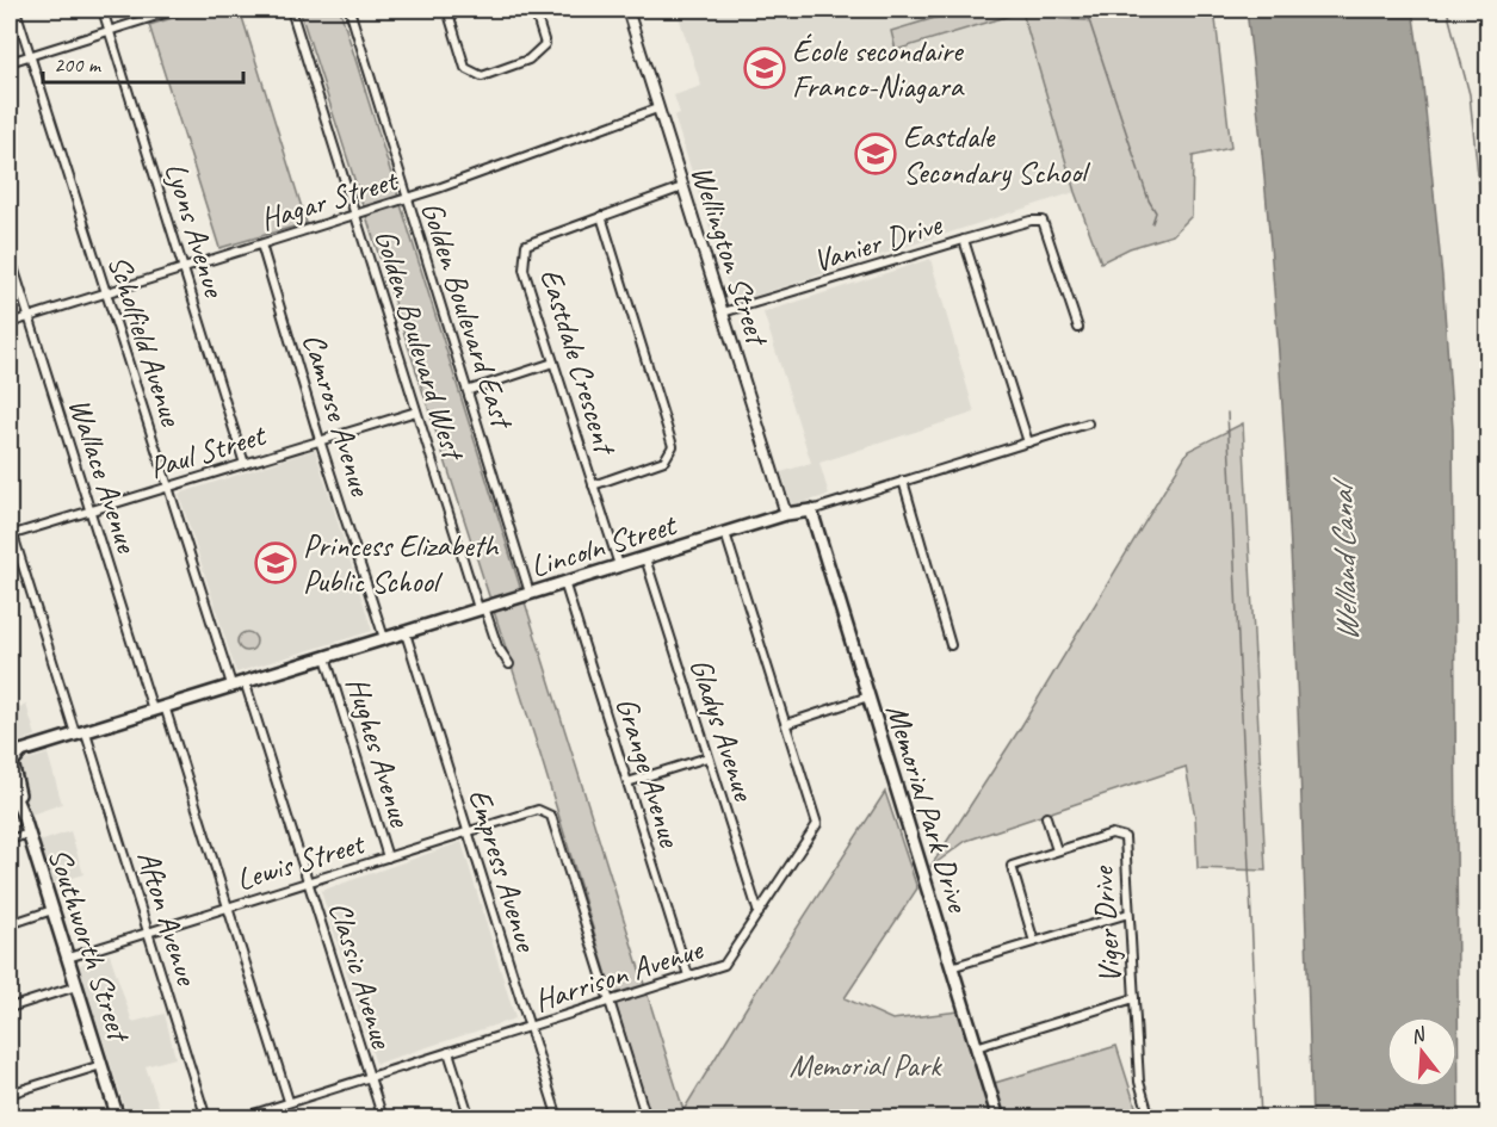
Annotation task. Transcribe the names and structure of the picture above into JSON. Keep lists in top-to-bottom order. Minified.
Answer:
{"streets":{"main road":["Lincoln Street","Memorial Park Drive","Southworth Street"],"street":["Hagar Street","Lyons Avenue","Vanier Drive","Wellington Street","Golden Boulevard East","Scholfield Avenue","Golden Boulevard West","Eastdale Crescent","Camrose Avenue","Paul Street","Wallace Avenue","Gladys Avenue","Hughes Avenue","Grange Avenue","Lewis Street","Empress Avenue","Afton Avenue","Viger Drive","Classic Avenue","Harrison Avenue"]},"crossings":[["Hagar Street","Lyons Avenue"],["Hagar Street","Wellington Street"],["Hagar Street","Golden Boulevard East"],["Hagar Street","Scholfield Avenue"],["Hagar Street","Golden Boulevard West"],["Hagar Street","Camrose Avenue"],["Hagar Street","Wallace Avenue"],["Lyons Avenue","Paul Street"],["Vanier Drive","Wellington Street"],["Vanier Drive","Lincoln Street"],["Wellington Street","Eastdale Crescent"],["Wellington Street","Lincoln Street"],["Golden Boulevard East","Lincoln Street"],["Scholfield Avenue","Paul Street"],["Scholfield Avenue","Lincoln Street"],["Golden Boulevard West","Paul Street"],["Golden Boulevard West","Lincoln Street"],["Eastdale Crescent","Lincoln Street"],["Camrose Avenue","Paul Street"],["Camrose Avenue","Lincoln Street"],["Paul Street","Wallace Avenue"],["Paul Street","Afton Avenue"],["Wallace Avenue","Lincoln Street"],["Wallace Avenue","Lewis Street"],["Wallace Avenue","Harrison Avenue"],["Lincoln Street","Gladys Avenue"],["Lincoln Street","Hughes Avenue"],["Lincoln Street","Grange Avenue"],["Lincoln Street","Memorial Park Drive"],["Lincoln Street","Empress Avenue"],["Lincoln Street","Afton Avenue"],["Lincoln Street","Classic Avenue"],["Lincoln Street","Harrison Avenue"],["Gladys Avenue","Harrison Avenue"],["Hughes Avenue","Lewis Street"],["Grange Avenue","Harrison Avenue"],["Lewis Street","Empress Avenue"],["Lewis Street","Afton Avenue"],["Lewis Street","Southworth Street"],["Lewis Street","Classic Avenue"],["Lewis Street","Harrison Avenue"],["Empress Avenue","Harrison Avenue"],["Classic Avenue","Harrison Avenue"]],"water":["Welland Canal"],"parks":["Memorial Park"],"places":{"school or university":["École secondaire Franco-Niagara","Eastdale Secondary School","Princess Elizabeth Public School"]},"scale_bar":"200 m","north":"top"}
